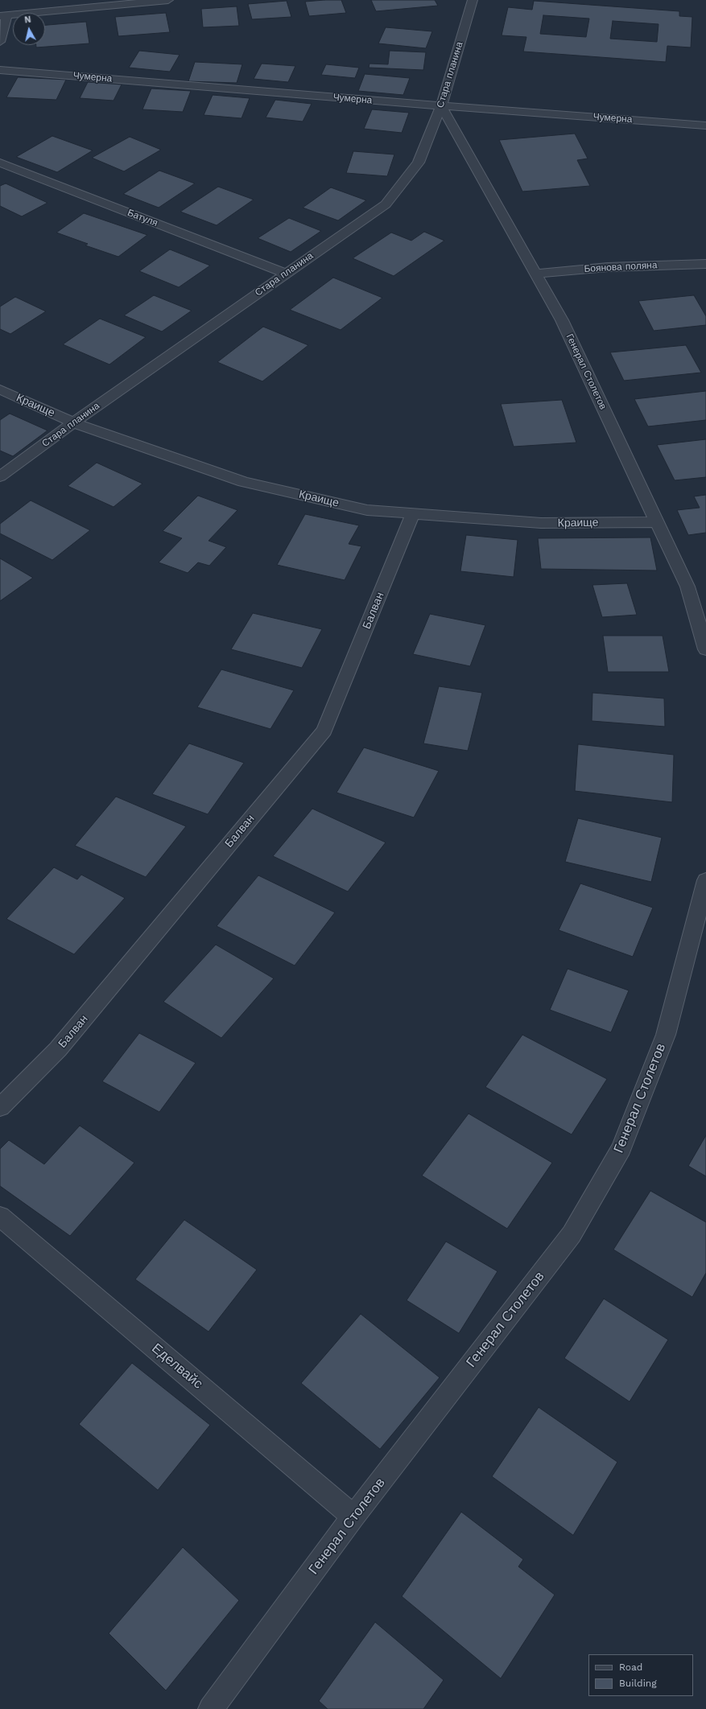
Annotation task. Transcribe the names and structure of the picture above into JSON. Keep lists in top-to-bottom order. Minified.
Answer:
{"streets":{"street":["Стара планина","Чумерна","Батуля","Боянова поляна","Генерал Столетов","Краище","Балван","Еделвайс"]},"crossings":[["Стара планина","Чумерна"],["Стара планина","Батуля"],["Стара планина","Генерал Столетов"],["Стара планина","Краище"],["Чумерна","Генерал Столетов"],["Боянова поляна","Генерал Столетов"],["Генерал Столетов","Краище"],["Генерал Столетов","Еделвайс"],["Краище","Балван"]],"legend":["Road","Building"],"north":"top"}
